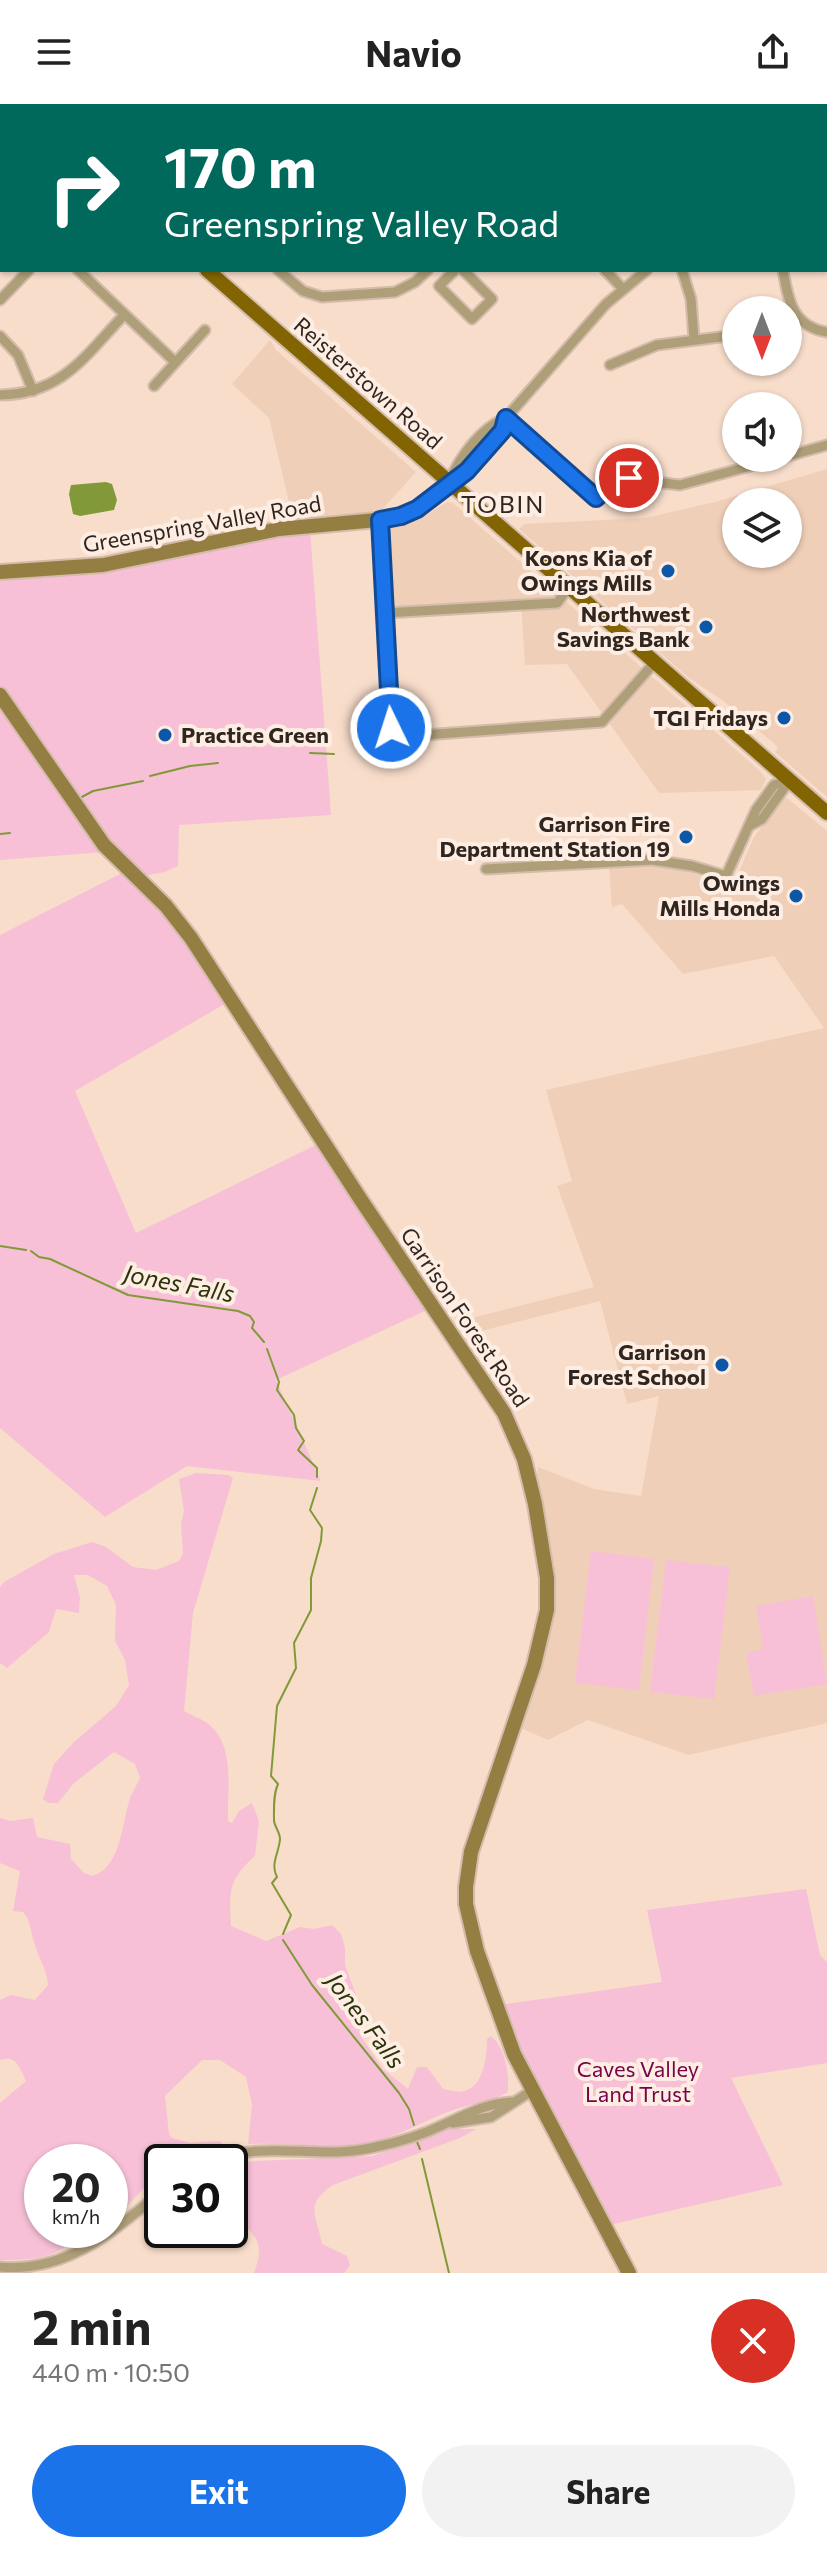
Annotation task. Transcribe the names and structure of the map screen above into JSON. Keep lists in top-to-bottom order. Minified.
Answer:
{"streets":{"main road":["Reisterstown Road","Greenspring Valley Road","Garrison Forest Road"]},"crossings":[["Reisterstown Road","Greenspring Valley Road"]],"districts":["TOBIN"],"water":["Jones Falls"],"parks":["Caves Valley Land Trust"],"places":["Koons Kia of Owings Mills","Northwest Savings Bank","TGI Fridays","Practice Green","Garrison Fire Department Station 19","Owings Mills Honda","Garrison Forest School"],"north":"bottom","page":{"header":"Navio","turn":["170 m","Greenspring Valley Road"],"speed":"20 km/h","limit":"30","heading":["2 min","440 m · 10:50"],"buttons":["Exit","Share"]}}
